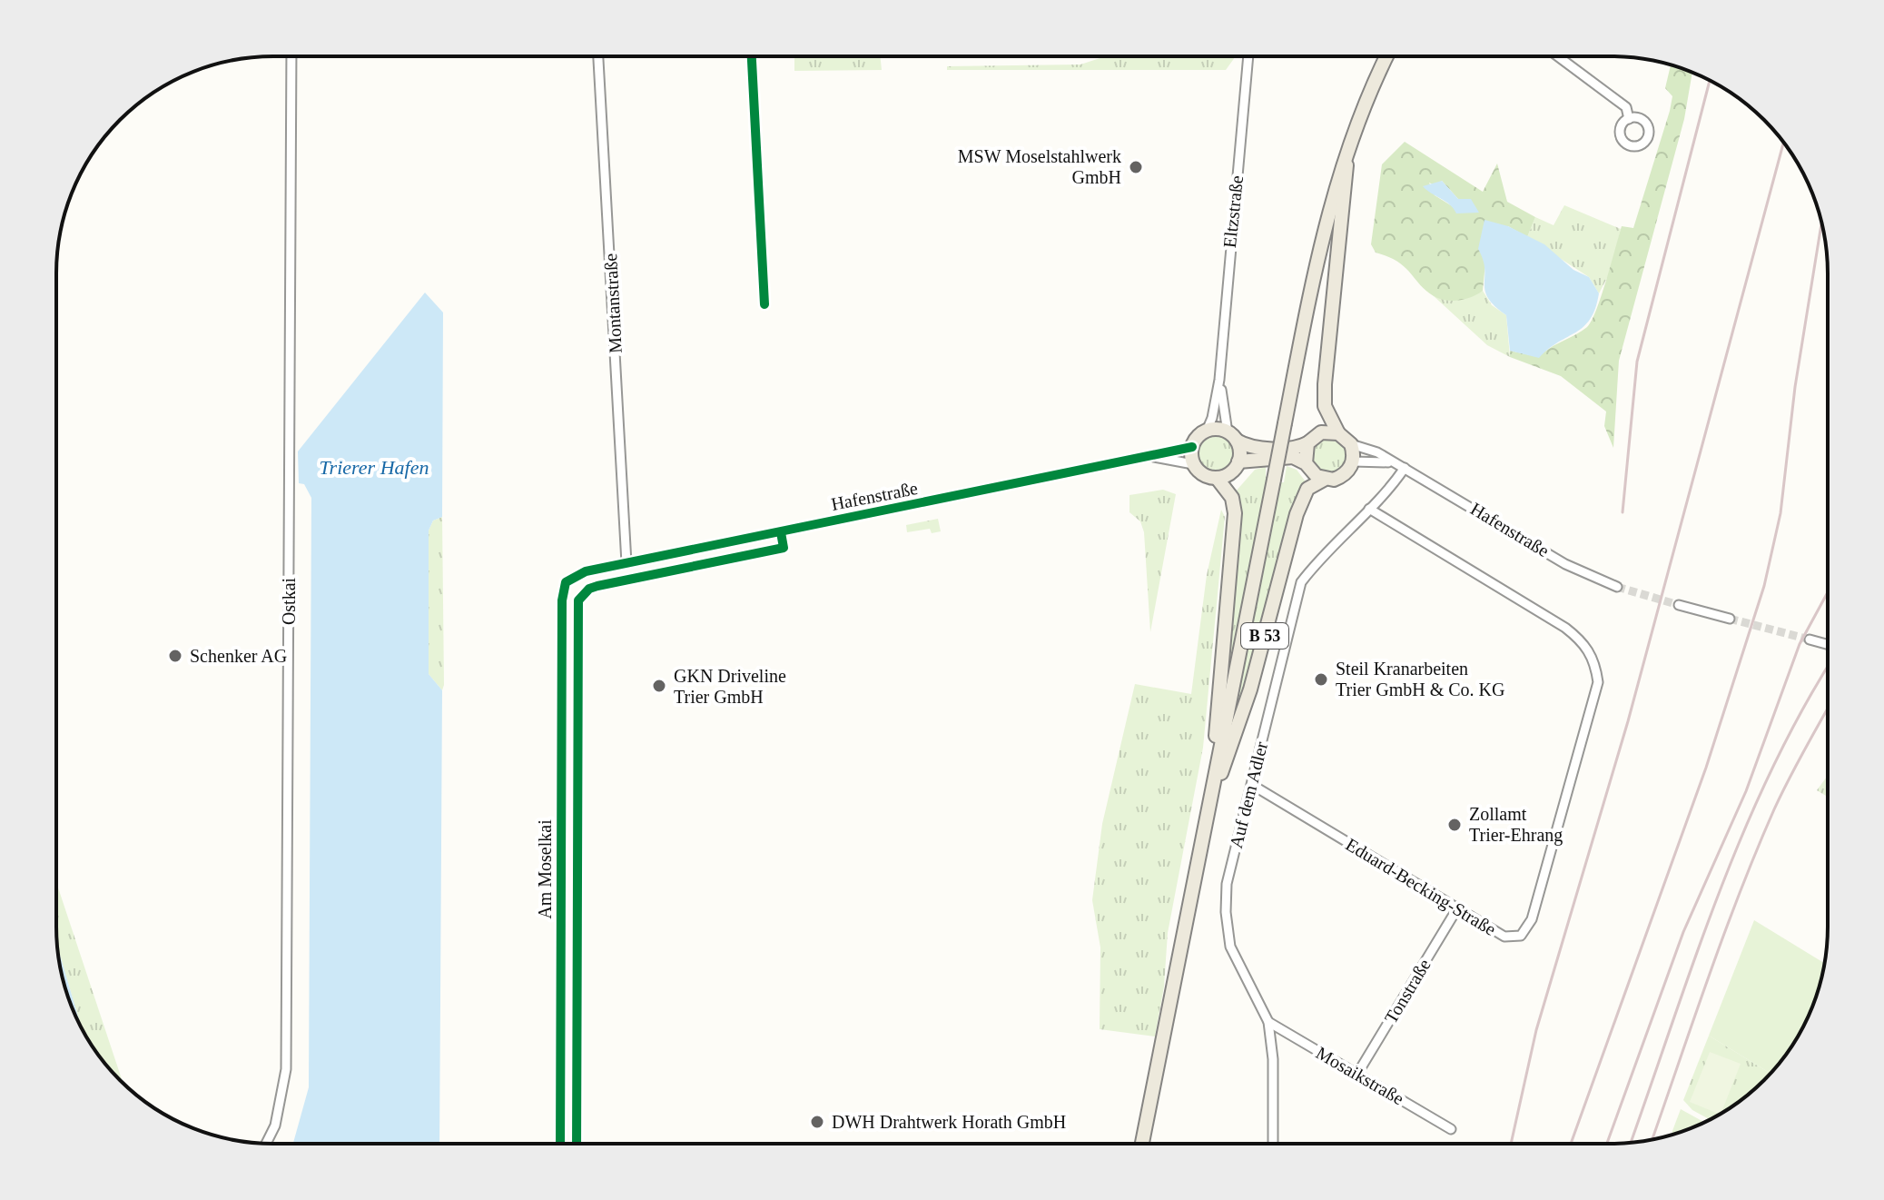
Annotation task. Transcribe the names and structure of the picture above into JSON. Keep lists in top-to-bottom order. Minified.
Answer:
{"streets":{"main road":["B 53"],"street":["Eltzstraße","Montanstraße","Hafenstraße","Ostkai","Auf dem Adler","Am Moselkai","Eduard-Becking-Straße","Tonstraße","Mosaikstraße"]},"crossings":[["Eltzstraße","Hafenstraße"],["Eltzstraße","B 53"],["Montanstraße","Hafenstraße"],["Hafenstraße","B 53"],["Hafenstraße","Auf dem Adler"],["Hafenstraße","Am Moselkai"],["Auf dem Adler","Eduard-Becking-Straße"],["Auf dem Adler","Mosaikstraße"],["Eduard-Becking-Straße","Tonstraße"],["Tonstraße","Mosaikstraße"]],"water":["Trierer Hafen"],"places":["MSW Moselstahlwerk GmbH","Schenker AG","Steil Kranarbeiten Trier GmbH & Co. KG","GKN Driveline Trier GmbH","Zollamt Trier-Ehrang","DWH Drahtwerk Horath GmbH"]}
